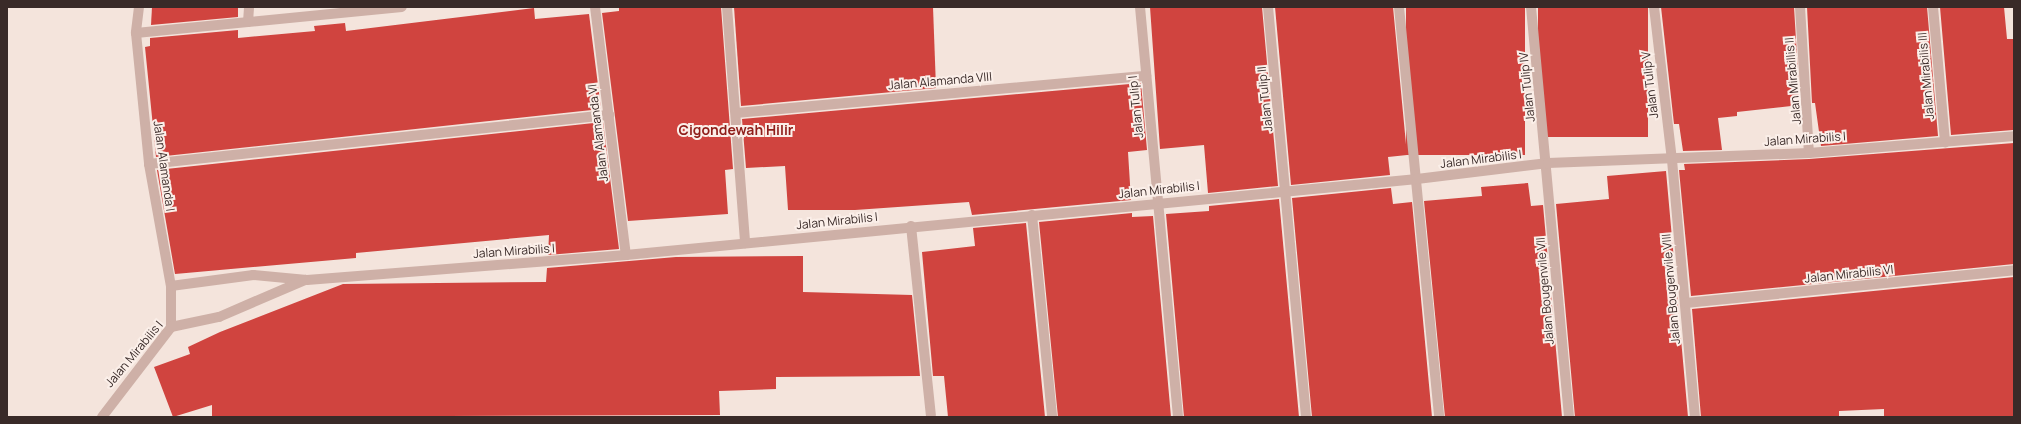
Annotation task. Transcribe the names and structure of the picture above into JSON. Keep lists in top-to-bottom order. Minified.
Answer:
{"streets":{"street":["Jalan Mirabilis III","Jalan Alamanda VIII","Jalan Mirabillis II","Jalan Tulip V","Jalan Tulip IV","Jalan Tulip II","Jalan Tulip I","Jalan Alamanda VI","Jalan Mirabilis I","Jalan Alamanda I","Jalan Mirabilis VI","Jalan Bougenvile VIII","Jalan Bougenvile VII"]},"crossings":[["Jalan Mirabilis III","Jalan Mirabilis I"],["Jalan Alamanda VIII","Jalan Tulip I"],["Jalan Mirabillis II","Jalan Mirabilis I"],["Jalan Tulip V","Jalan Mirabilis I"],["Jalan Tulip V","Jalan Bougenvile VIII"],["Jalan Tulip IV","Jalan Mirabilis I"],["Jalan Tulip IV","Jalan Bougenvile VII"],["Jalan Tulip II","Jalan Mirabilis I"],["Jalan Tulip I","Jalan Mirabilis I"],["Jalan Alamanda VI","Jalan Mirabilis I"],["Jalan Mirabilis I","Jalan Alamanda I"],["Jalan Mirabilis I","Jalan Bougenvile VIII"],["Jalan Mirabilis I","Jalan Bougenvile VII"],["Jalan Mirabilis VI","Jalan Bougenvile VIII"]],"districts":["Cigondewah Hilir"]}
